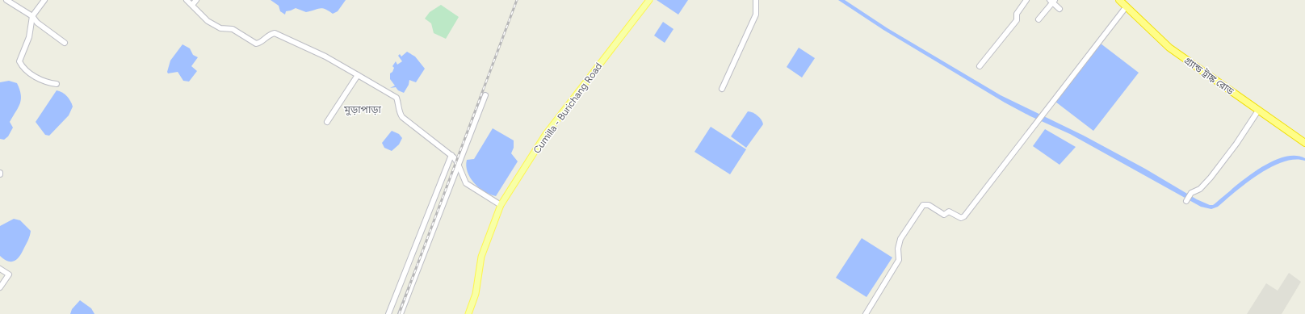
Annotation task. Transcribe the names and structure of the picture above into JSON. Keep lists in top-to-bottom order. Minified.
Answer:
{"streets":{"highway":["গ্র্যান্ড ট্রাঙ্ক রোড"],"main road":["Cumilla - Burichang Road"]},"districts":["মুড়াপাড়া"]}
